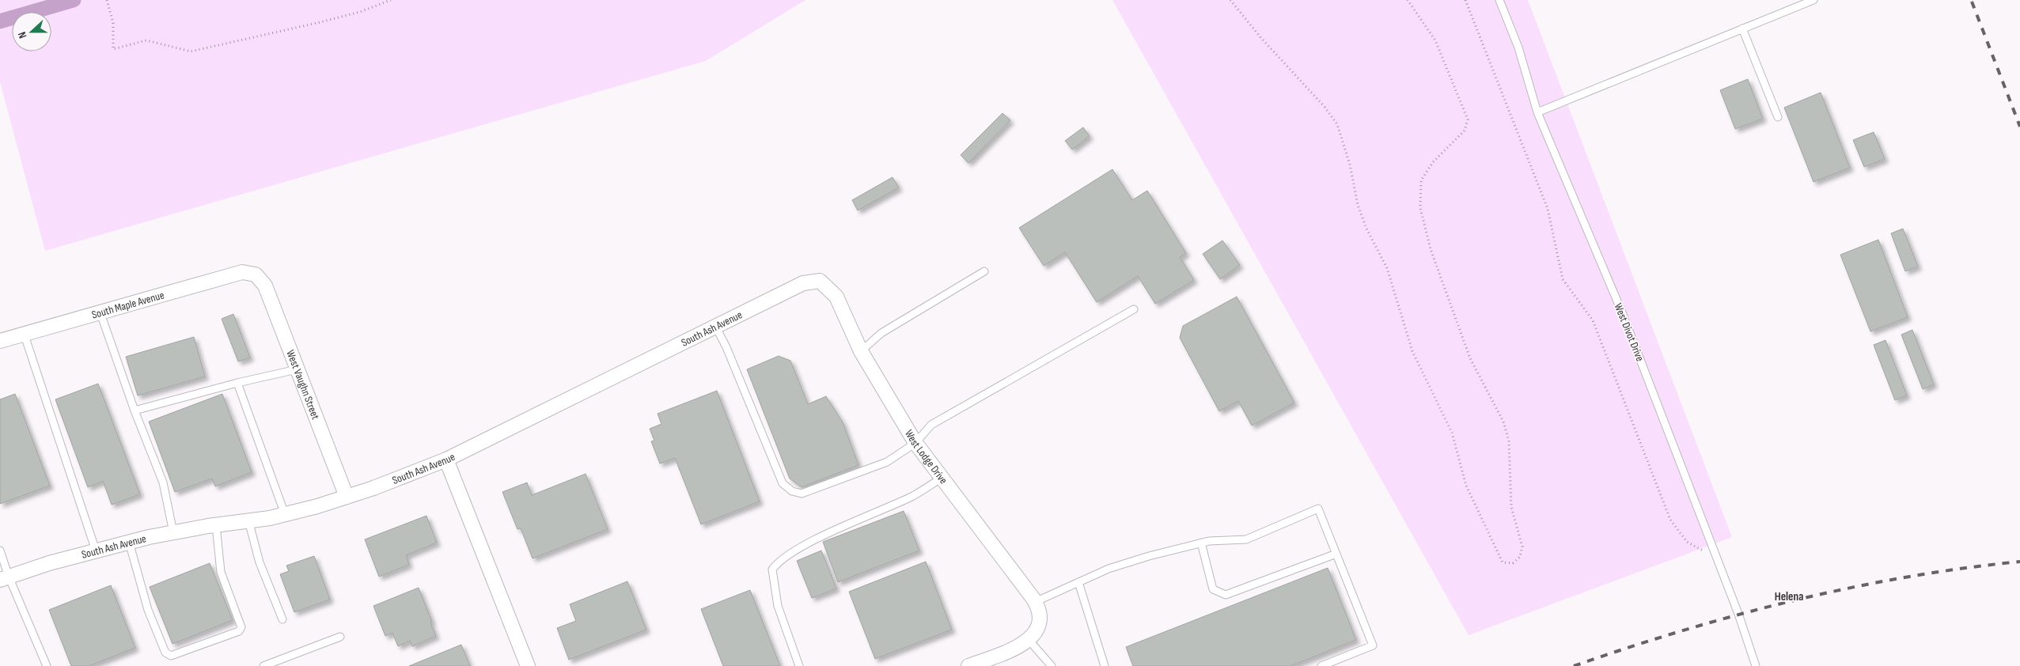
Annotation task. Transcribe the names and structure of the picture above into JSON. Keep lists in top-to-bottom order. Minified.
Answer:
{"streets":{"street":["South Maple Avenue","South Ash Avenue","West Vaughn Street","West Lodge Drive"],"lane":["West Divot Drive"]},"crossings":[["South Maple Avenue","West Vaughn Street"],["South Ash Avenue","West Vaughn Street"],["South Ash Avenue","West Lodge Drive"]],"districts":["Helena"],"north":"left"}
